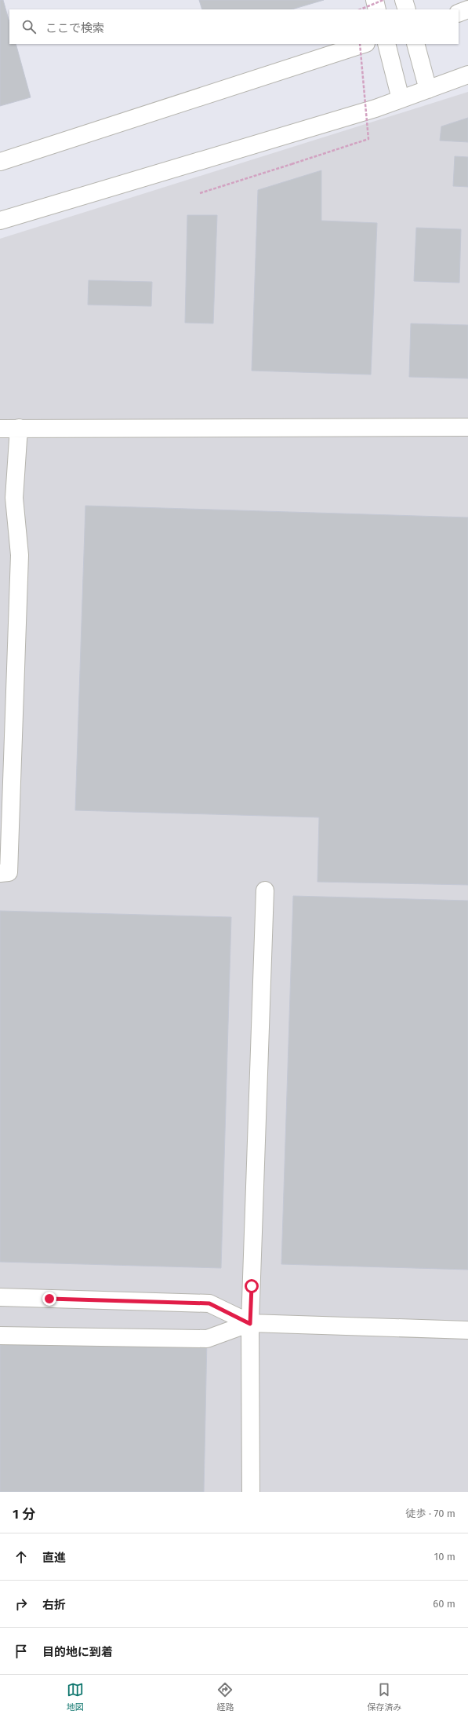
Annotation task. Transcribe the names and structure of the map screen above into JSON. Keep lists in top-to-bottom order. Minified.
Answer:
{"page":{"search":"ここで検索","heading":["1 分","徒歩 · 70 m"],"list":[["直進","10 m"],["右折","60 m"],"目的地に到着"],"nav":["地図","経路","保存済み"]}}
